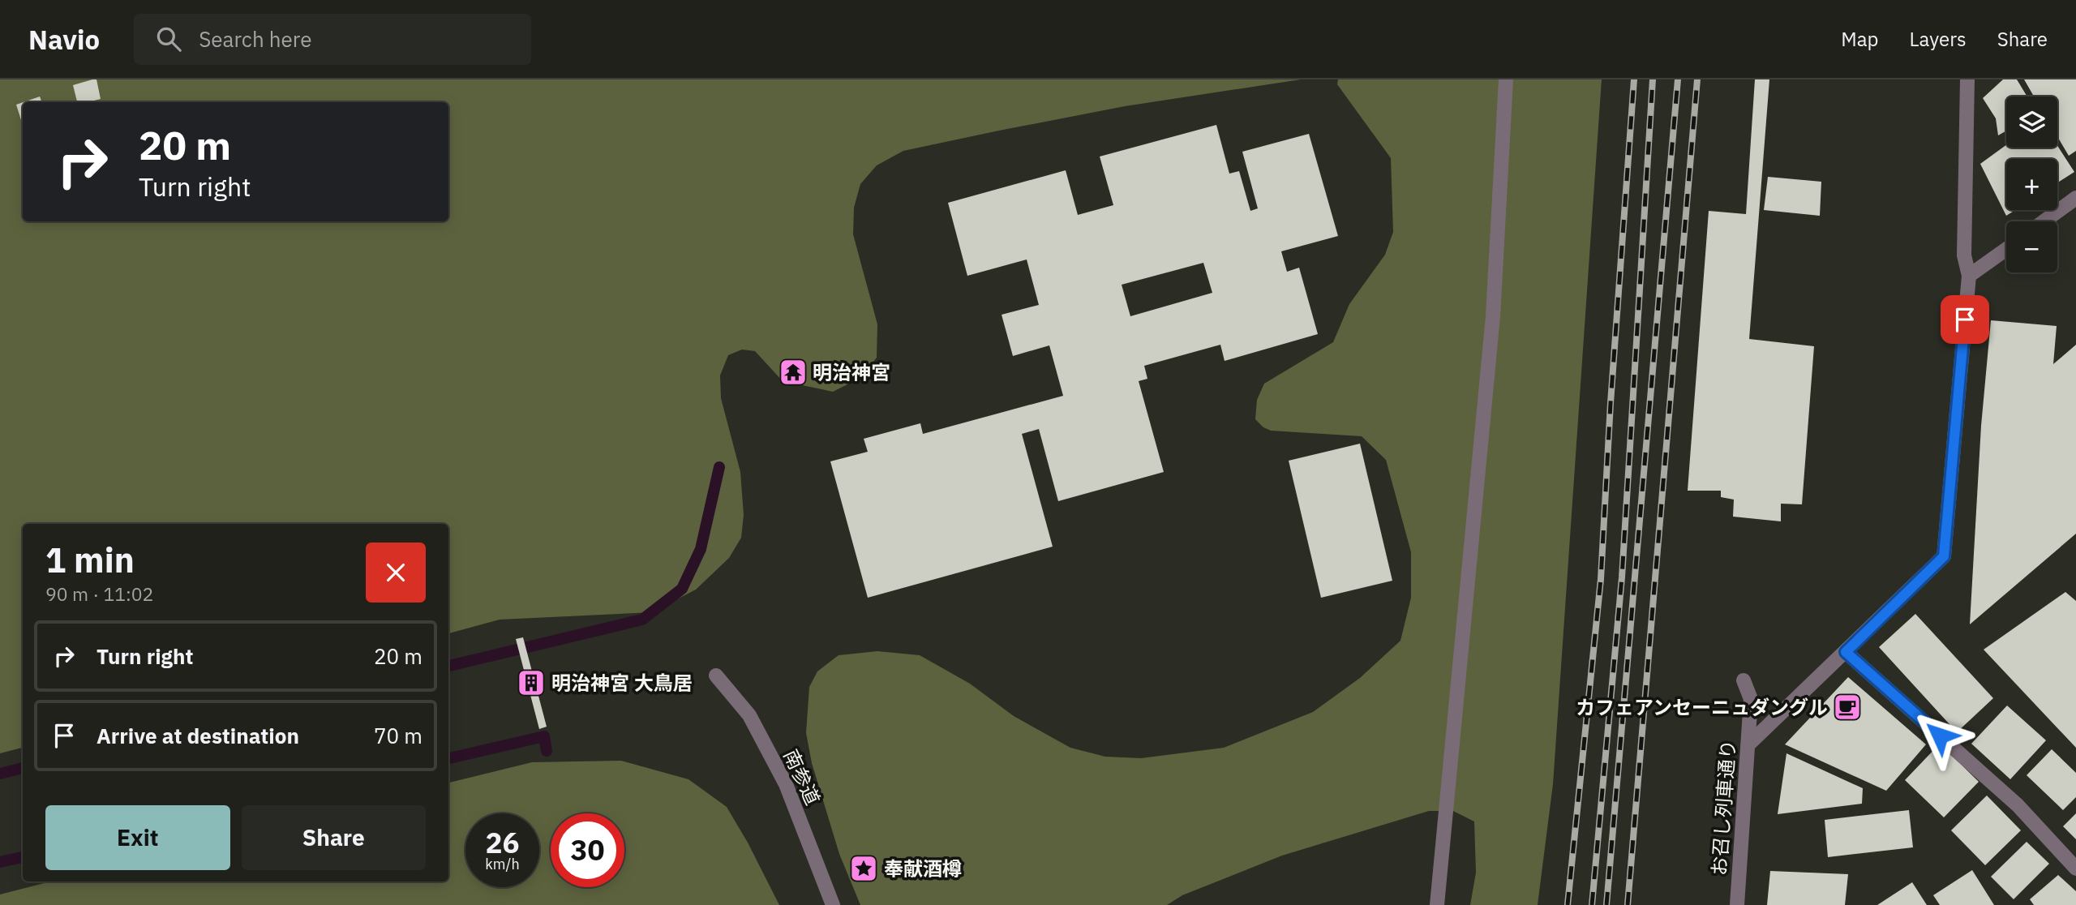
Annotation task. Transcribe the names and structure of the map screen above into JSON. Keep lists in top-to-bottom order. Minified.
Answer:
{"streets":{"street":["南参道","お召し列車通り"]},"places":{"temple":["明治神宮"],"building":["明治神宮 大鳥居"],"cafe":["カフェアンセーニュダングル"],"place":["奉献酒樽"]},"page":{"header":"Navio","search":"Search here","nav":["Map","Layers","Share"],"map_buttons":["+","−"],"turn":["20 m","Turn right"],"heading":["1 min","90 m · 11:02"],"list":[{"name":"Turn right","value":"20 m"},{"name":"Arrive at destination","value":"70 m"}],"buttons":["Exit","Share"],"speed":"26 km/h","limit":"30"}}
